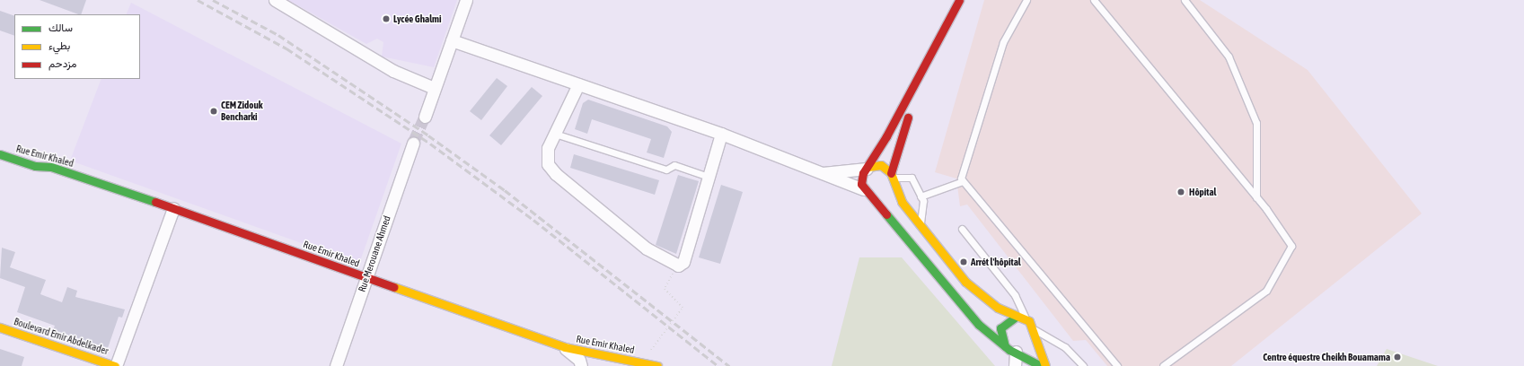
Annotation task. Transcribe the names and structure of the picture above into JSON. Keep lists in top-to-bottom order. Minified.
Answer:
{"streets":{"street":["Rue Emir Khaled","Rue Merouane Ahmed","Boulevard Emir Abdelkader"]},"crossings":[["Rue Emir Khaled","Rue Merouane Ahmed"]],"places":["Lycée Ghalmi","CEM Zidouk Bencharki","Hôpital","Arrét l'hôpital","Centre équestre Cheikh Bouamama"],"legend":["سالك","بطيء","مزدحم"]}
